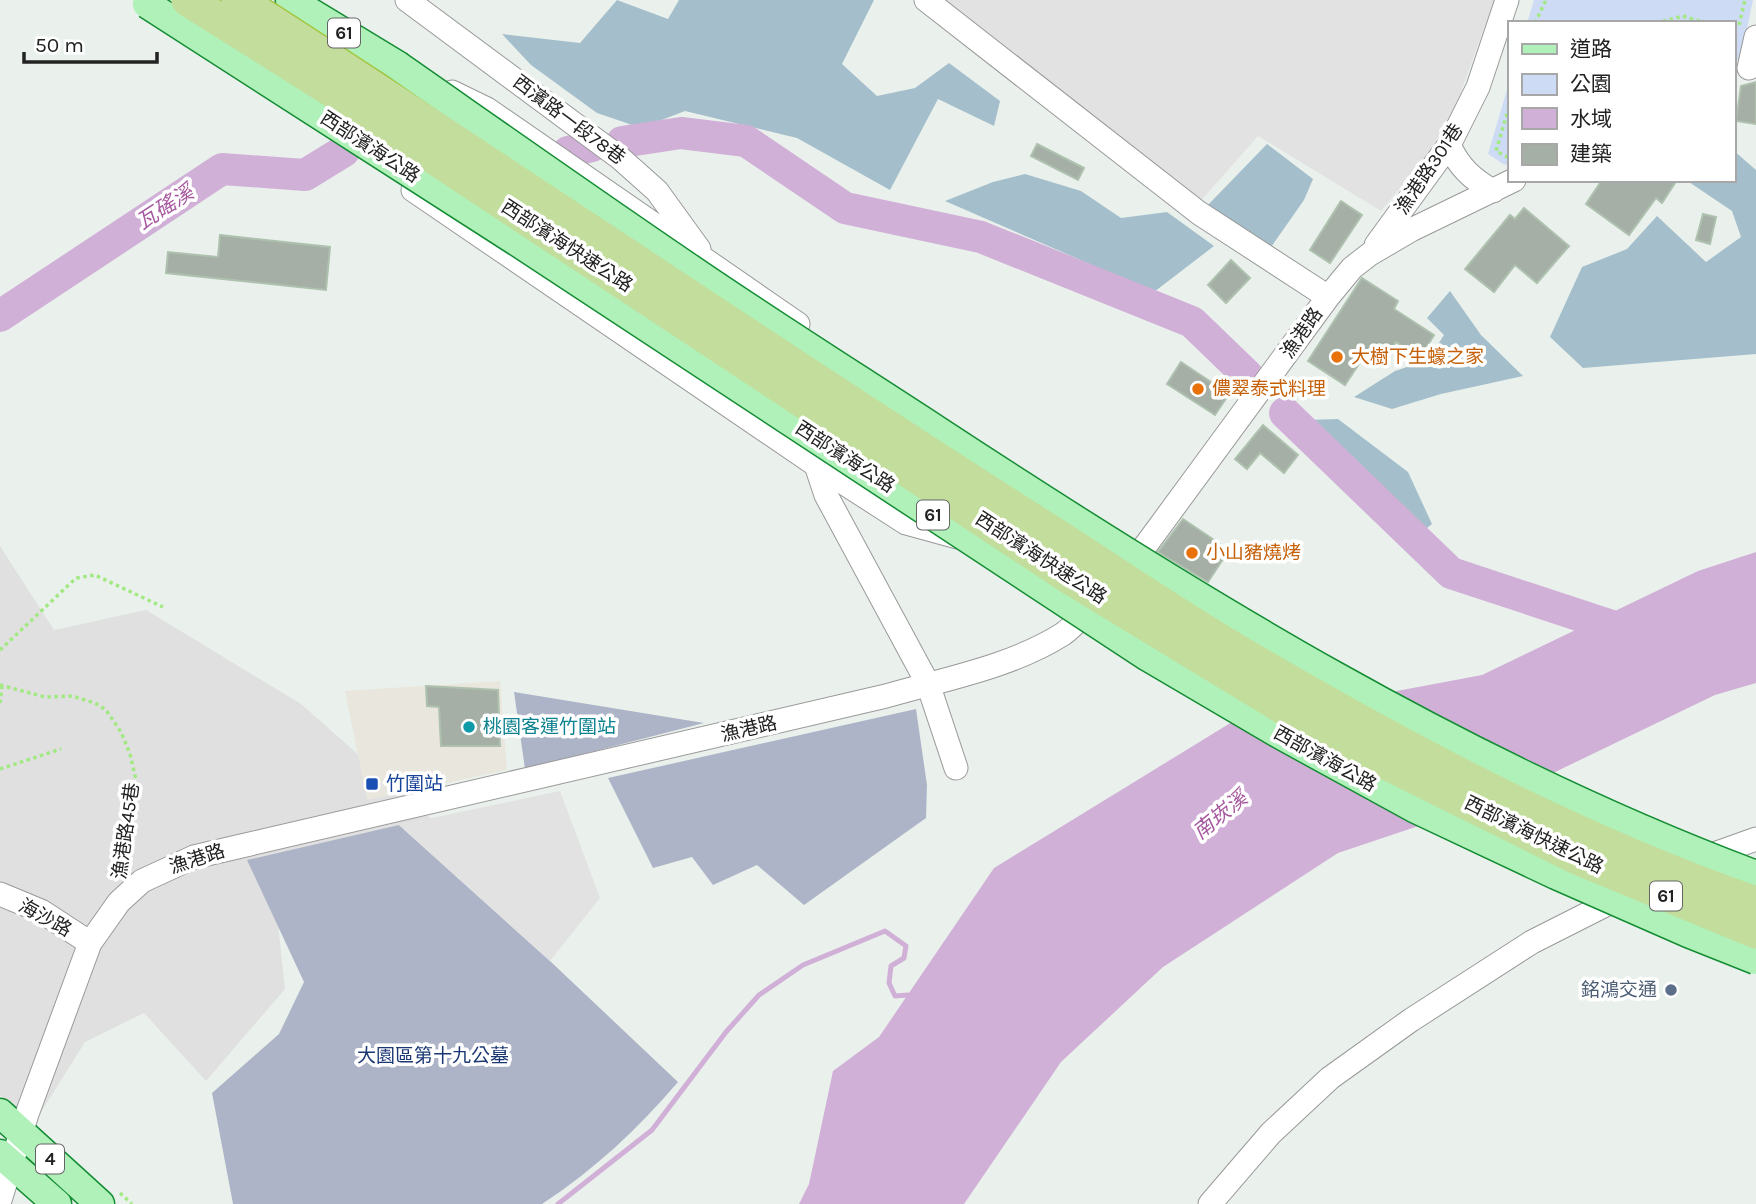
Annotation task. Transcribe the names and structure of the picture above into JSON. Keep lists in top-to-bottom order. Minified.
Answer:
{"streets":{"highway":["61","西部濱海快速公路"],"main road":["西部濱海公路","4"],"street":["西濱路一段78巷","漁港路301巷","漁港路","海沙路"],"path":["漁港路45巷"]},"crossings":[["漁港路301巷","漁港路"],["漁港路","漁港路45巷"],["漁港路","海沙路"],["漁港路","4"]],"water":["瓦磘溪","南崁溪"],"parks":["大園區第十九公墓"],"places":{"other":["大樹下生蠔之家","儂翠泰式料理","小山豬燒烤","桃園客運竹圍站","銘鴻交通"],"transit":["竹圍站"]},"legend":["道路","公園","水域","建築"],"scale_bar":"50 m"}
